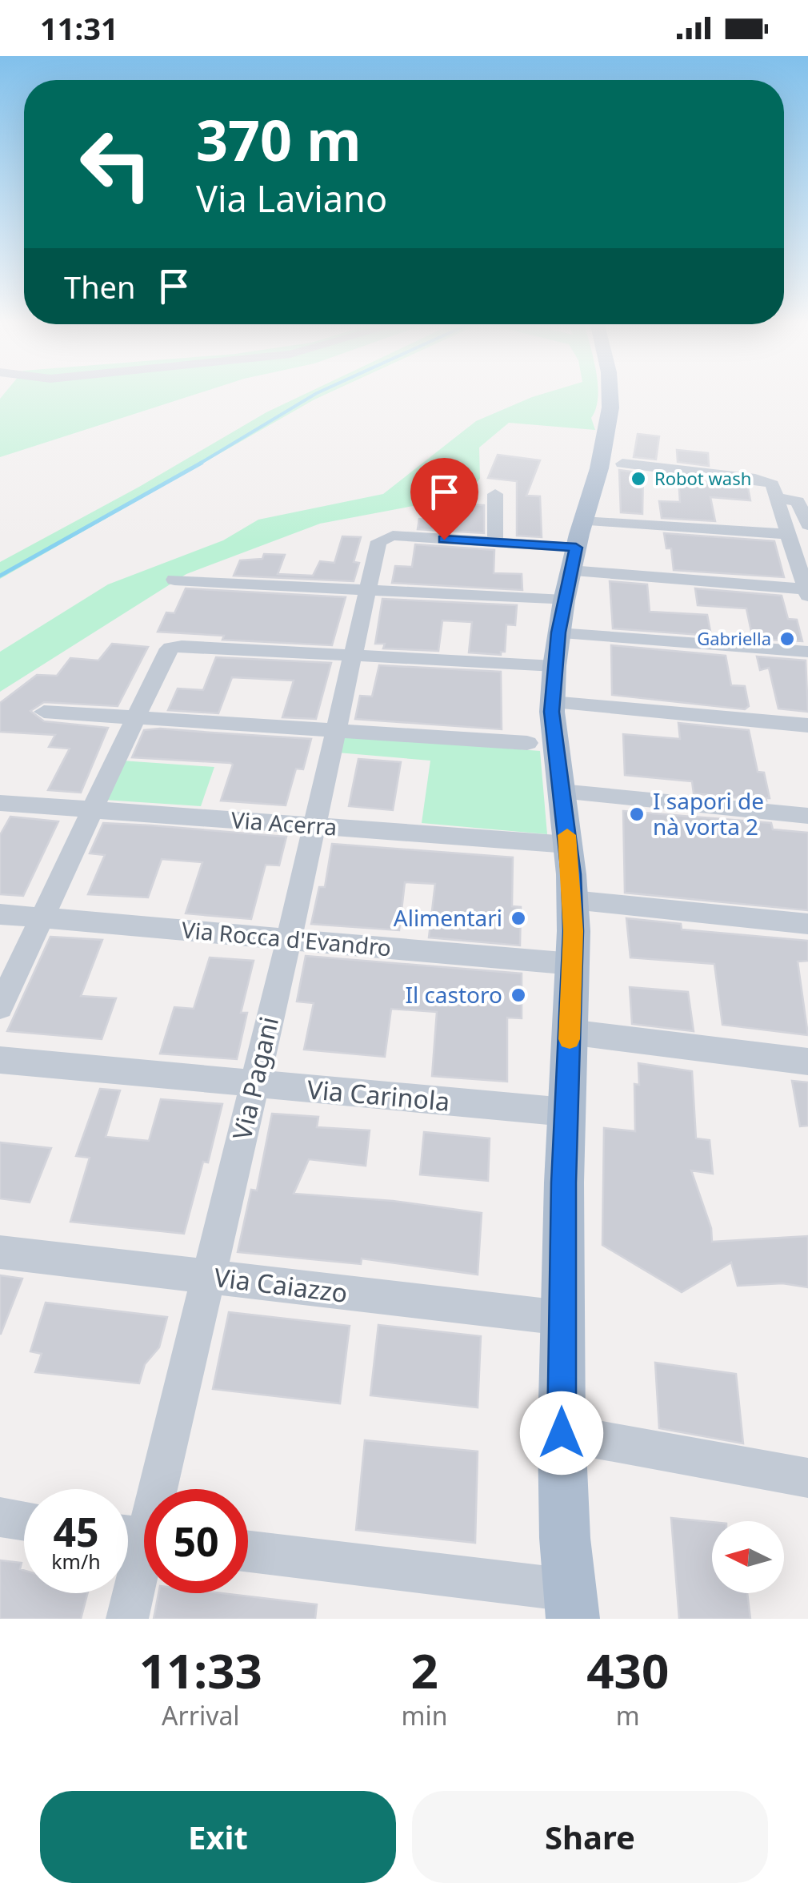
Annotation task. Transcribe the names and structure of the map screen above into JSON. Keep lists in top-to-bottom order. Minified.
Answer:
{"streets":{"street":["Via Acerra","Via Rocca d'Evandro","Via Pagani","Via Carinola","Via Caiazzo"]},"crossings":[["Via Acerra","Via Pagani"],["Via Rocca d'Evandro","Via Pagani"],["Via Pagani","Via Carinola"],["Via Pagani","Via Caiazzo"]],"places":["Robot wash","Gabriella","I sapori de nà vorta 2","Alimentari","Il castoro"],"north":"left","page":{"status":"11:31","turn":["370 m","Via Laviano"],"then":"Then","speed":"45 km/h","limit":"50","eta":["11:33","Arrival","2","min","430","m"],"buttons":["Exit","Share"]}}
